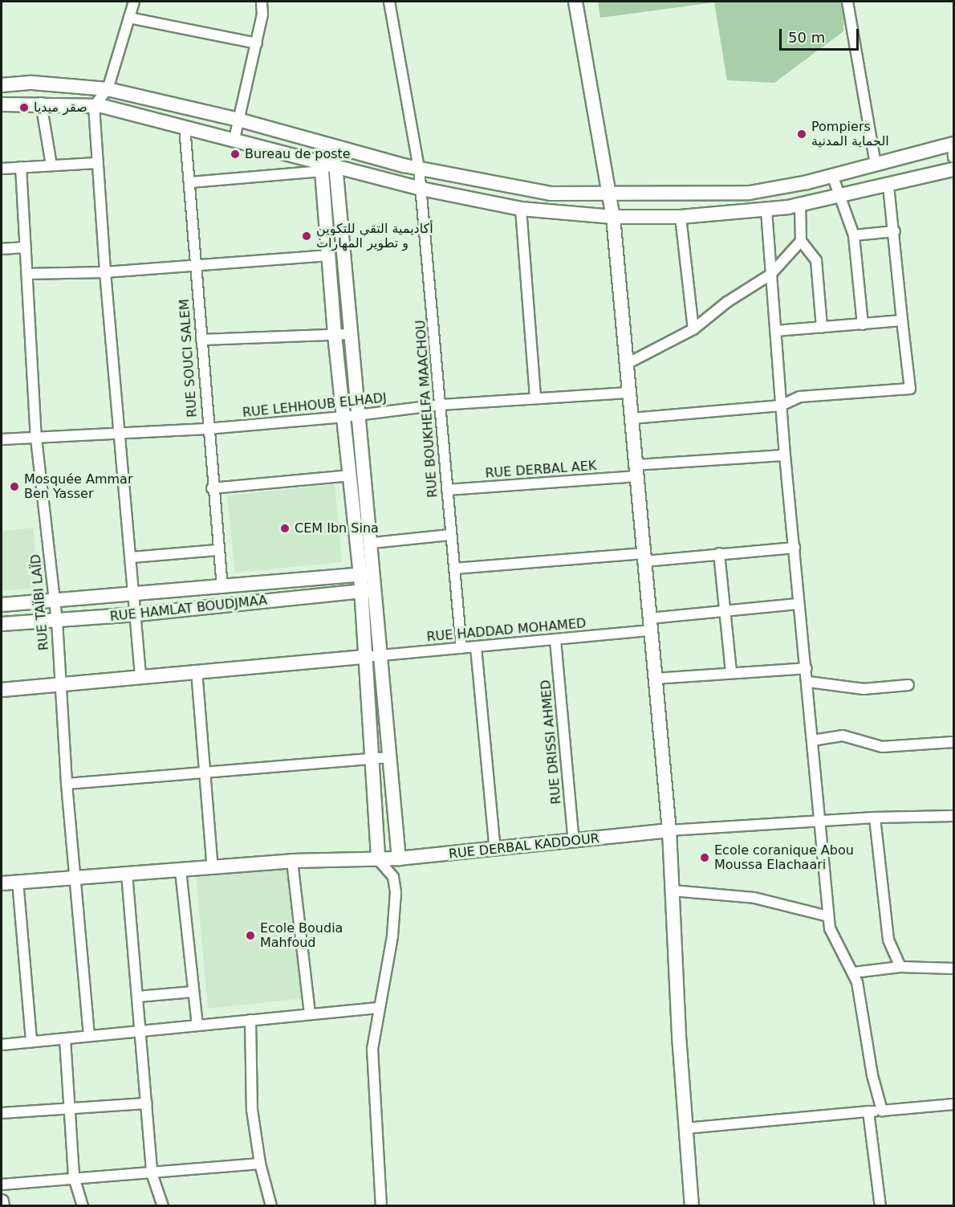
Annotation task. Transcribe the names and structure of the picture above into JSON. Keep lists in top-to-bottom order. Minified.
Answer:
{"streets":{"street":["RUE SOUCI SALEM","RUE LEHHOUB ELHADJ","RUE BOUKHELFA MAACHOU","RUE DERBAL AEK","RUE TAÏBI LAÏD","RUE HAMLAT BOUDJMAA","RUE HADDAD MOHAMED","RUE DRISSI AHMED","RUE DERBAL KADDOUR"]},"crossings":[["RUE SOUCI SALEM","RUE LEHHOUB ELHADJ"],["RUE SOUCI SALEM","RUE HAMLAT BOUDJMAA"],["RUE LEHHOUB ELHADJ","RUE BOUKHELFA MAACHOU"],["RUE LEHHOUB ELHADJ","RUE TAÏBI LAÏD"],["RUE BOUKHELFA MAACHOU","RUE DERBAL AEK"],["RUE BOUKHELFA MAACHOU","RUE HADDAD MOHAMED"],["RUE TAÏBI LAÏD","RUE HAMLAT BOUDJMAA"],["RUE TAÏBI LAÏD","RUE DERBAL KADDOUR"],["RUE HADDAD MOHAMED","RUE DRISSI AHMED"],["RUE DRISSI AHMED","RUE DERBAL KADDOUR"]],"places":["صقر ميديا","Pompiers الحماية المدنية","Bureau de poste","أكاديمية التقي للتكوين و تطوير المهارات","Mosquée Ammar Ben Yasser","CEM Ibn Sina","Ecole coranique Abou Moussa Elachaari","Ecole Boudia Mahfoud"],"scale_bar":"50 m"}
